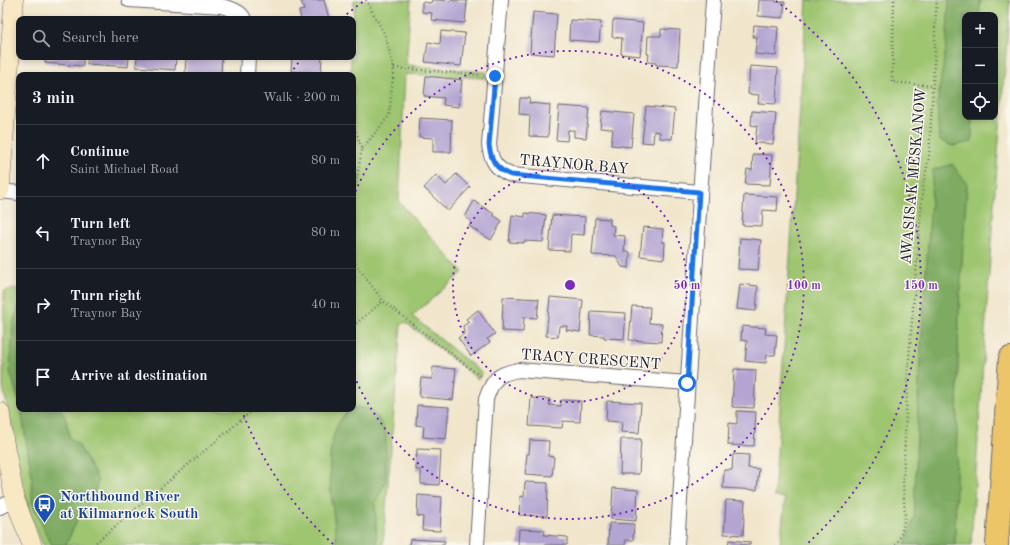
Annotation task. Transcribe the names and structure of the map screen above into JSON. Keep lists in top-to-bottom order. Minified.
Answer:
{"streets":{"street":["TRAYNOR BAY","TRACY CRESCENT"],"path":["AWASISAK MĒSKANOW"]},"places":{"bus stop":["Northbound River at Kilmarnock South"]},"page":{"map_buttons":["+","−"],"search":"Search here","heading":["3 min","Walk · 200 m"],"list":[["Continue","Saint Michael Road","80 m"],["Turn left","Traynor Bay","80 m"],["Turn right","Traynor Bay","40 m"],"Arrive at destination"]},"rings":["50 m","100 m","150 m"]}
